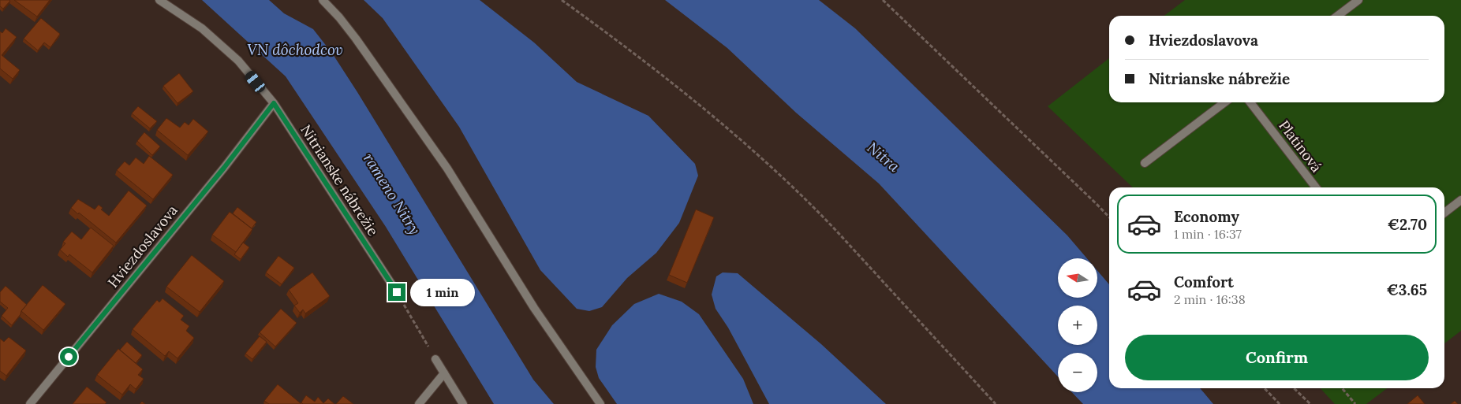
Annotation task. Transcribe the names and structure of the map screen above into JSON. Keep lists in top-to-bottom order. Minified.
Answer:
{"streets":{"street":["Platinová","Nitrianske nábrežie","Hviezdoslavova"]},"crossings":[["Nitrianske nábrežie","Hviezdoslavova"]],"water":["VN dôchodcov","Nitra","rameno Nitry"],"north":"left","page":{"banner":["Hviezdoslavova","Nitrianske nábrežie"],"list":[{"name":"Economy","note":"1 min · 16:37","value":"€2.70"},{"name":"Comfort","note":"2 min · 16:38","value":"€3.65"}],"map_buttons":["+","−"],"bubble":"1 min","buttons":"Confirm"}}
